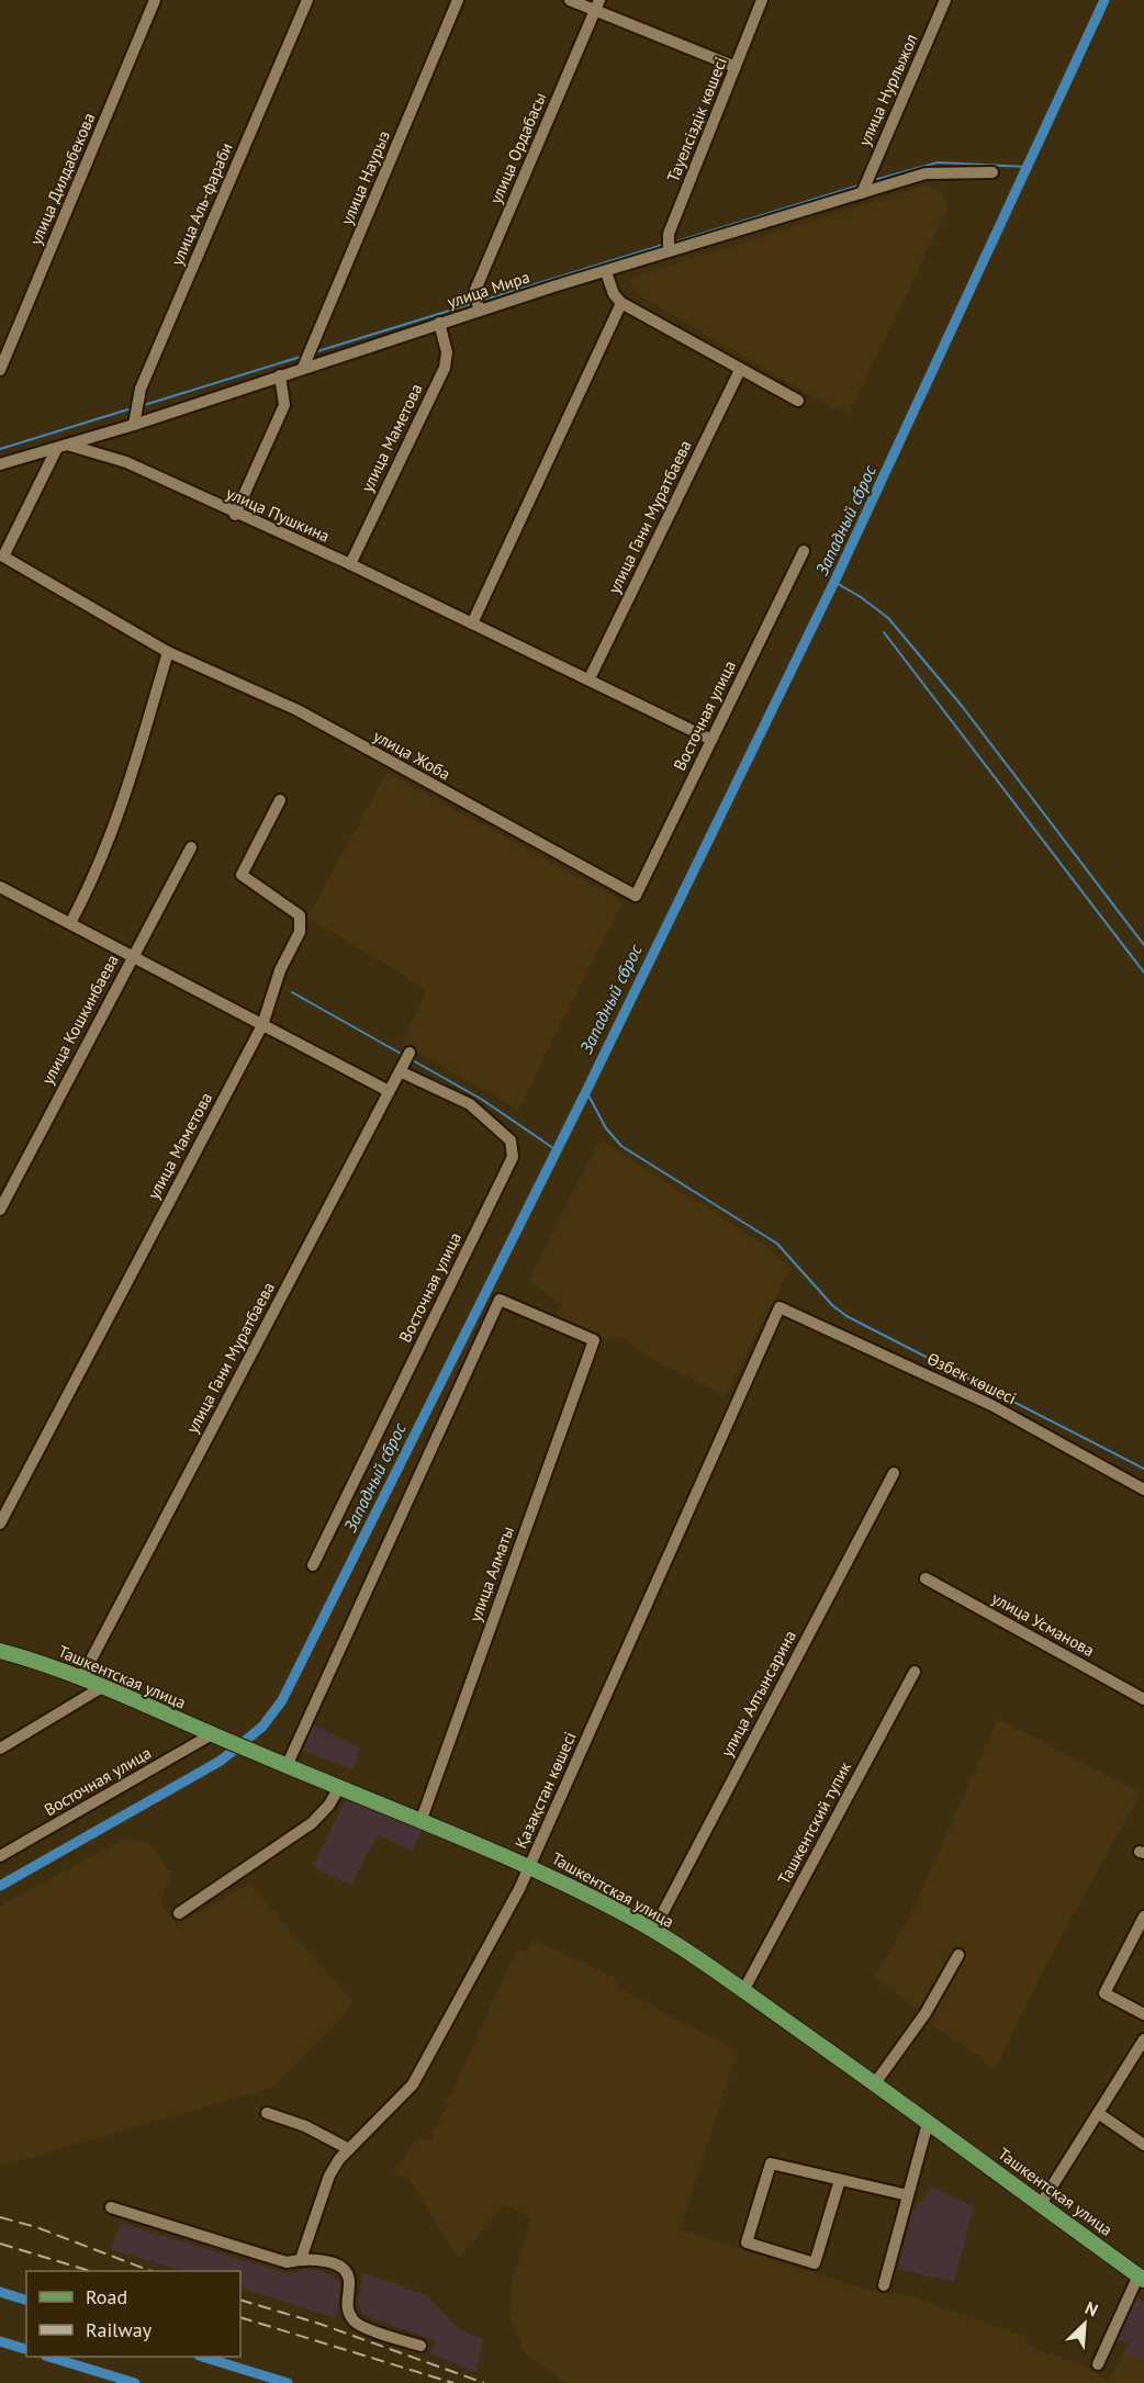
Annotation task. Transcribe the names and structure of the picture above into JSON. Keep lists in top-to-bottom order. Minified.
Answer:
{"streets":{"main road":["Ташкентская улица"],"street":["улица Нурлыжол","Тауелсіздік көшесі","улица Ордабасы","улица Наурыз","улица Дилдабекова","улица Аль-фараби","улица Мира","улица Маметова","улица Пушкина","улица Гани Муратбаева","Восточная улица","улица Жоба","улица Кошкинбаева","Өзбек көшесі","улица Алматы","улица Усманова","улица Алтынсарина","Қазақстан көшесі","Ташкентский тупик"]},"crossings":[["улица Нурлыжол","улица Мира"],["Тауелсіздік көшесі","улица Мира"],["улица Ордабасы","улица Мира"],["улица Наурыз","улица Мира"],["улица Аль-фараби","улица Мира"],["улица Мира","улица Маметова"],["улица Мира","улица Пушкина"],["улица Мира","улица Жоба"],["улица Маметова","улица Пушкина"],["улица Пушкина","улица Гани Муратбаева"],["улица Пушкина","Восточная улица"],["улица Пушкина","улица Жоба"],["улица Гани Муратбаева","Восточная улица"],["улица Гани Муратбаева","Ташкентская улица"],["Восточная улица","улица Жоба"],["Восточная улица","Ташкентская улица"],["Өзбек көшесі","Қазақстан көшесі"],["улица Алматы","Ташкентская улица"],["Ташкентская улица","улица Алтынсарина"],["Ташкентская улица","Қазақстан көшесі"],["Ташкентская улица","Ташкентский тупик"]],"water":["Западный сброс"],"legend":["Road","Railway"],"north":"top right"}
